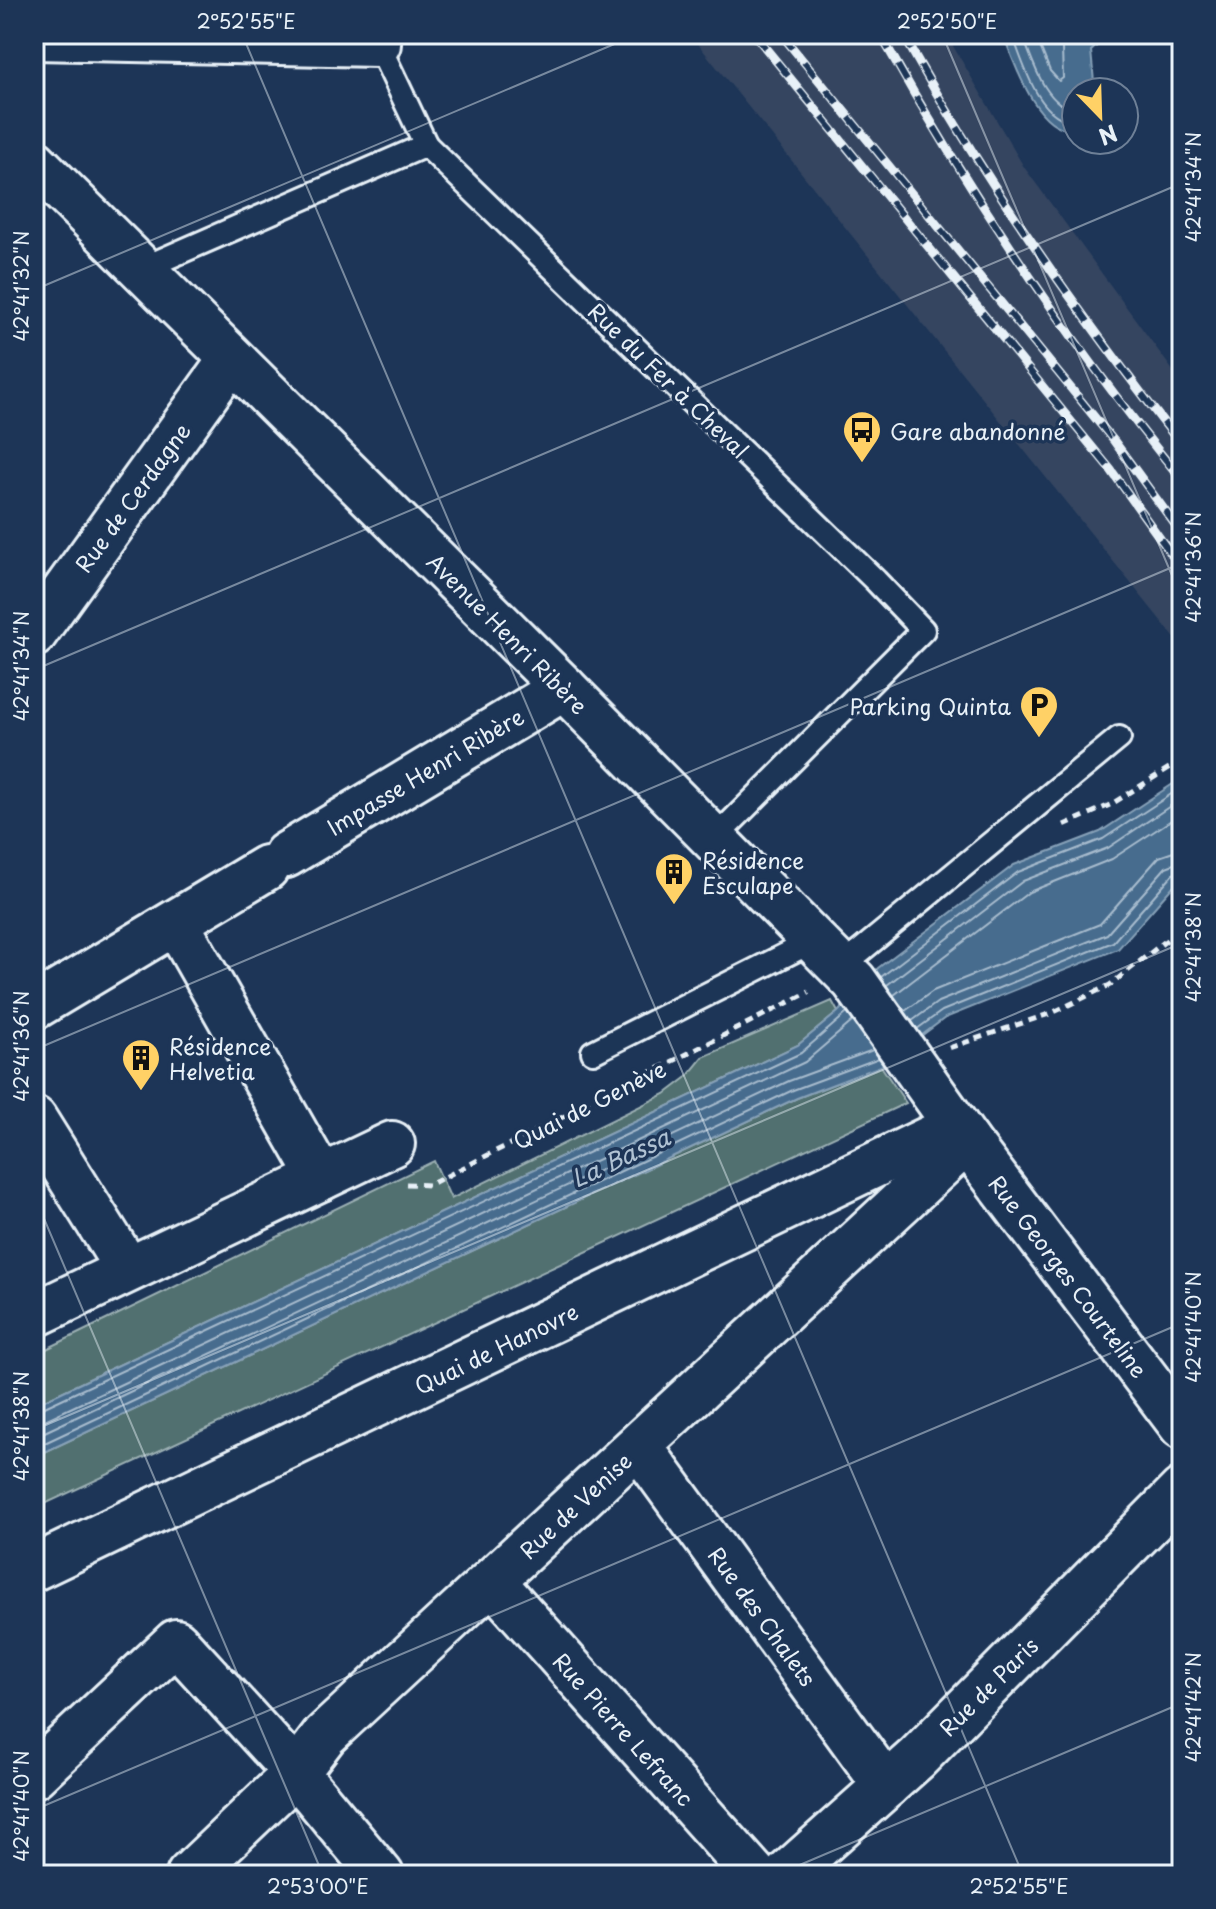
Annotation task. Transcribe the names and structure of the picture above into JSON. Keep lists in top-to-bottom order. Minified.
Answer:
{"streets":{"street":["Rue de Cerdagne","Avenue Henri Ribère","Impasse Henri Ribère","Rue Georges Courteline","Quai de Hanovre","Rue de Venise","Rue des Chalets","Rue de Paris","Rue Pierre Lefranc"],"lane":["Rue du Fer à Cheval"],"path":["Quai de Genève"]},"crossings":[["Rue du Fer à Cheval","Avenue Henri Ribère"],["Rue de Cerdagne","Avenue Henri Ribère"],["Avenue Henri Ribère","Impasse Henri Ribère"],["Avenue Henri Ribère","Quai de Genève"],["Avenue Henri Ribère","Rue Georges Courteline"],["Avenue Henri Ribère","Quai de Hanovre"],["Avenue Henri Ribère","Rue de Venise"],["Rue Georges Courteline","Quai de Hanovre"],["Rue Georges Courteline","Rue de Venise"],["Quai de Hanovre","Rue de Venise"],["Rue de Venise","Rue des Chalets"],["Rue de Venise","Rue Pierre Lefranc"],["Rue des Chalets","Rue de Paris"]],"water":["La Bassa"],"places":{"bus stop":["Gare abandonné"],"parking":["Parking Quinta"],"building":["Résidence Esculape","Résidence Helvetia"]},"north":"bottom right","coordinates":["2°52'55\"E","2°52'50\"E","42°41'34\"N","42°41'32\"N","42°41'36\"N","42°41'38\"N","42°41'40\"N","42°41'42\"N","2°53'00\"E"]}
